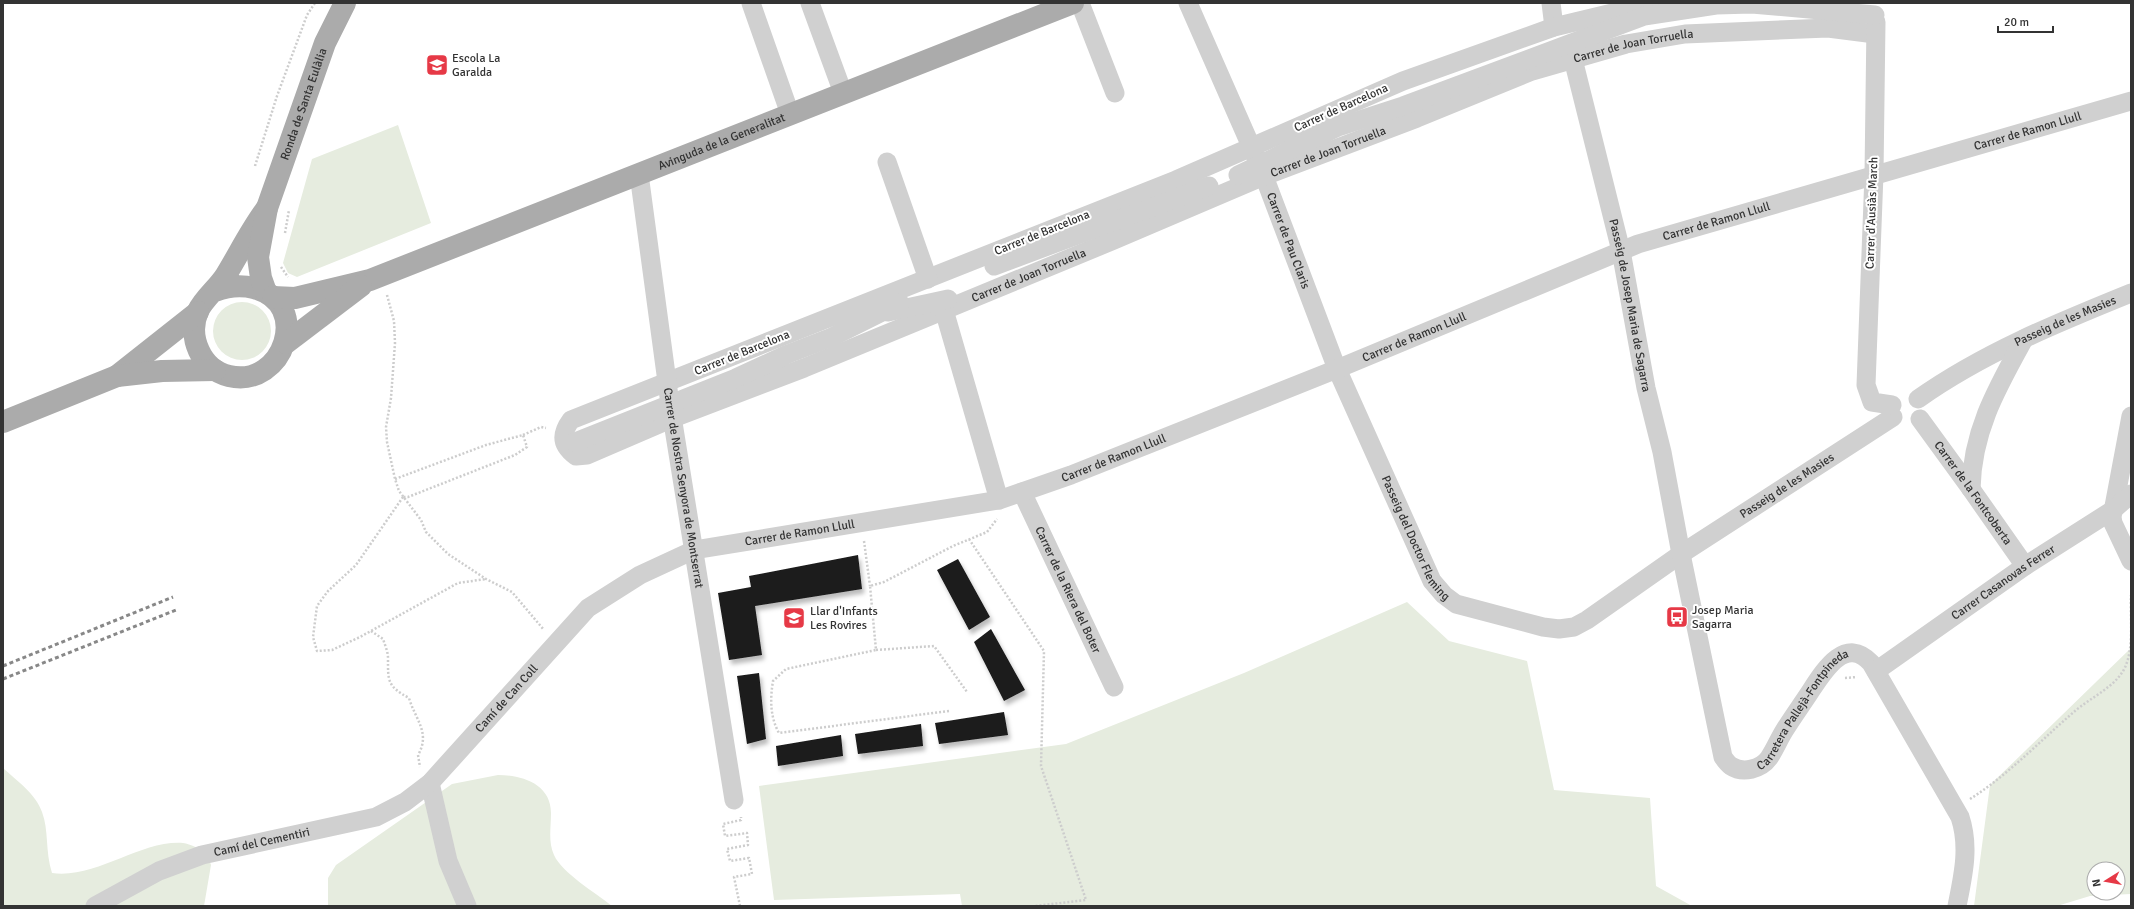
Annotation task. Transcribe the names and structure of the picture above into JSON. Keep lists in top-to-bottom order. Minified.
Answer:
{"streets":{"main road":["Ronda de Santa Eulàlia","Avinguda de la Generalitat"],"street":["Carrer de Joan Torruella","Carrer de Barcelona","Carrer de Ramon Llull","Carrer d'Ausiàs March","Carrer de Pau Claris","Passeig de Josep Maria de Sagarra","Passeig de les Masies","Carrer de Nostra Senyora de Montserrat","Carrer de la Fontcoberta","Passeig del Doctor Fleming","Carrer Casanovas Ferrer","Carrer de la Riera del Boter","Camí de Can Coll","Carretera Pallejà-Fontpineda","Camí del Cementiri"]},"crossings":[["Carrer de Joan Torruella","Carrer de Barcelona"],["Carrer de Joan Torruella","Carrer d'Ausiàs March"],["Carrer de Joan Torruella","Carrer de Pau Claris"],["Carrer de Joan Torruella","Passeig de Josep Maria de Sagarra"],["Carrer de Joan Torruella","Carrer de Nostra Senyora de Montserrat"],["Carrer de Barcelona","Carrer de Pau Claris"],["Carrer de Barcelona","Carrer de Nostra Senyora de Montserrat"],["Carrer de Ramon Llull","Carrer d'Ausiàs March"],["Carrer de Ramon Llull","Carrer de Pau Claris"],["Carrer de Ramon Llull","Passeig de Josep Maria de Sagarra"],["Carrer de Ramon Llull","Carrer de Nostra Senyora de Montserrat"],["Carrer de Ramon Llull","Passeig del Doctor Fleming"],["Carrer de Ramon Llull","Carrer de la Riera del Boter"],["Carrer de Ramon Llull","Camí de Can Coll"],["Avinguda de la Generalitat","Carrer de Nostra Senyora de Montserrat"],["Carrer d'Ausiàs March","Passeig de les Masies"],["Carrer d'Ausiàs March","Carrer de la Fontcoberta"],["Carrer de Pau Claris","Passeig del Doctor Fleming"],["Passeig de Josep Maria de Sagarra","Passeig de les Masies"],["Passeig de Josep Maria de Sagarra","Passeig del Doctor Fleming"],["Passeig de Josep Maria de Sagarra","Carretera Pallejà-Fontpineda"],["Passeig de les Masies","Carrer de la Fontcoberta"],["Passeig de les Masies","Passeig del Doctor Fleming"],["Passeig de les Masies","Carretera Pallejà-Fontpineda"],["Carrer de Nostra Senyora de Montserrat","Camí de Can Coll"],["Carrer de la Fontcoberta","Carrer Casanovas Ferrer"],["Passeig del Doctor Fleming","Carretera Pallejà-Fontpineda"],["Carrer Casanovas Ferrer","Carretera Pallejà-Fontpineda"],["Camí de Can Coll","Camí del Cementiri"]],"places":{"school or university":["Escola La Garalda","Llar d'Infants Les Rovires"],"bus stop":["Josep Maria Sagarra"]},"scale_bar":"20 m","north":"left"}
